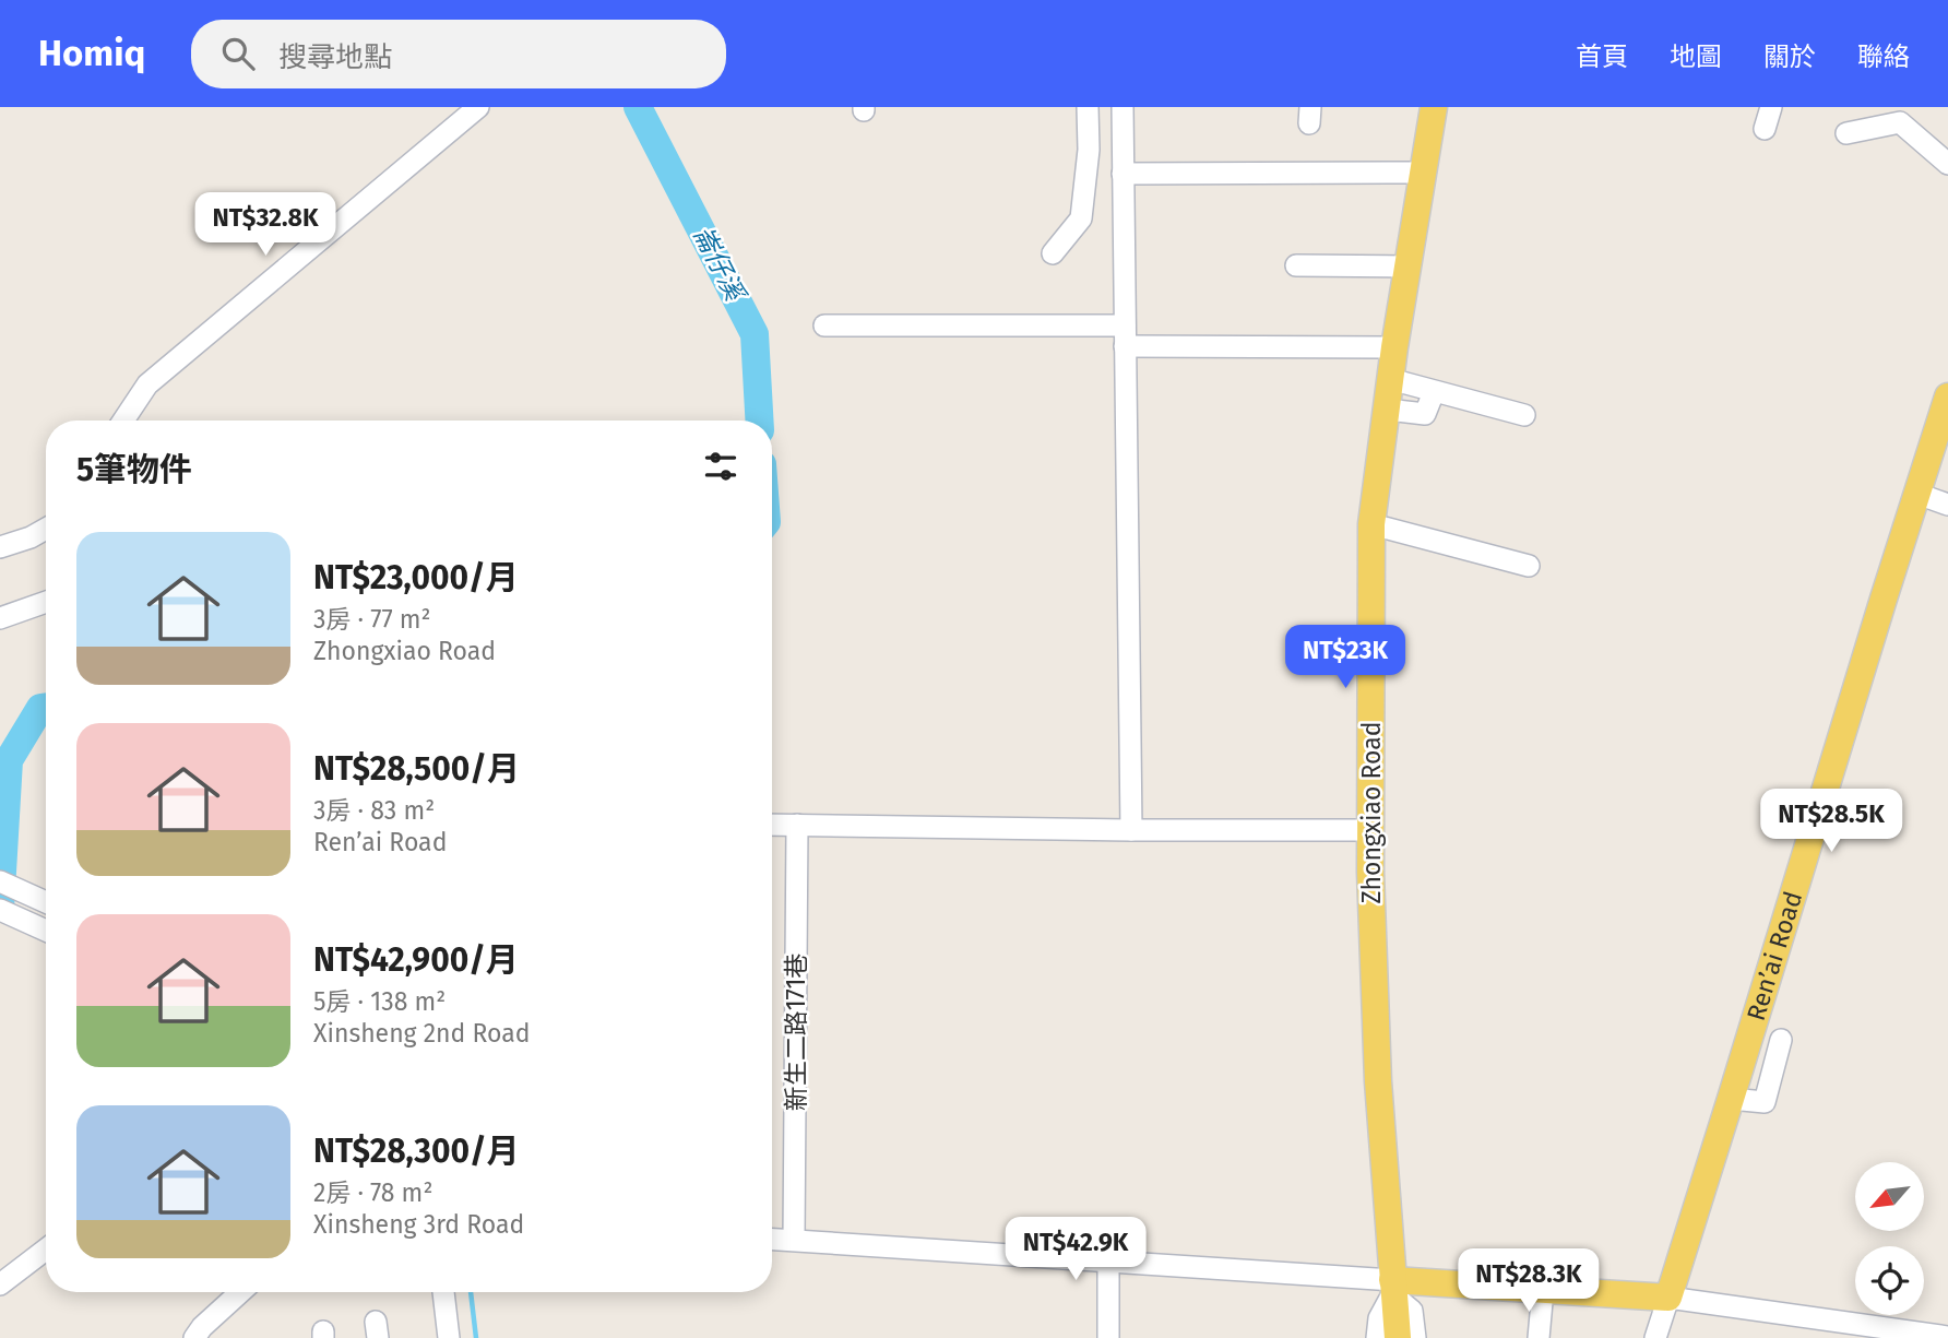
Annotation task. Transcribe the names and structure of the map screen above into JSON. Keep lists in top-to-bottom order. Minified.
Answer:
{"streets":{"main road":["Zhongxiao Road","Ren’ai Road"],"street":["新生二路171巷"]},"water":["崙仔溪"],"north":"bottom left","page":{"header":"Homiq","search":"搜尋地點","nav":["首頁","地圖","關於","聯絡"],"price":["NT$32.8K","NT$23K","NT$28.5K","NT$42.9K","NT$28.3K"],"heading":"5筆物件","list":[{"name":"NT$23,000/月","note":"3房 · 77 m² · Zhongxiao Road"},{"name":"NT$28,500/月","note":"3房 · 83 m² · Ren’ai Road"},{"name":"NT$42,900/月","note":"5房 · 138 m² · Xinsheng 2nd Road"},{"name":"NT$28,300/月","note":"2房 · 78 m² · Xinsheng 3rd Road"}]}}
